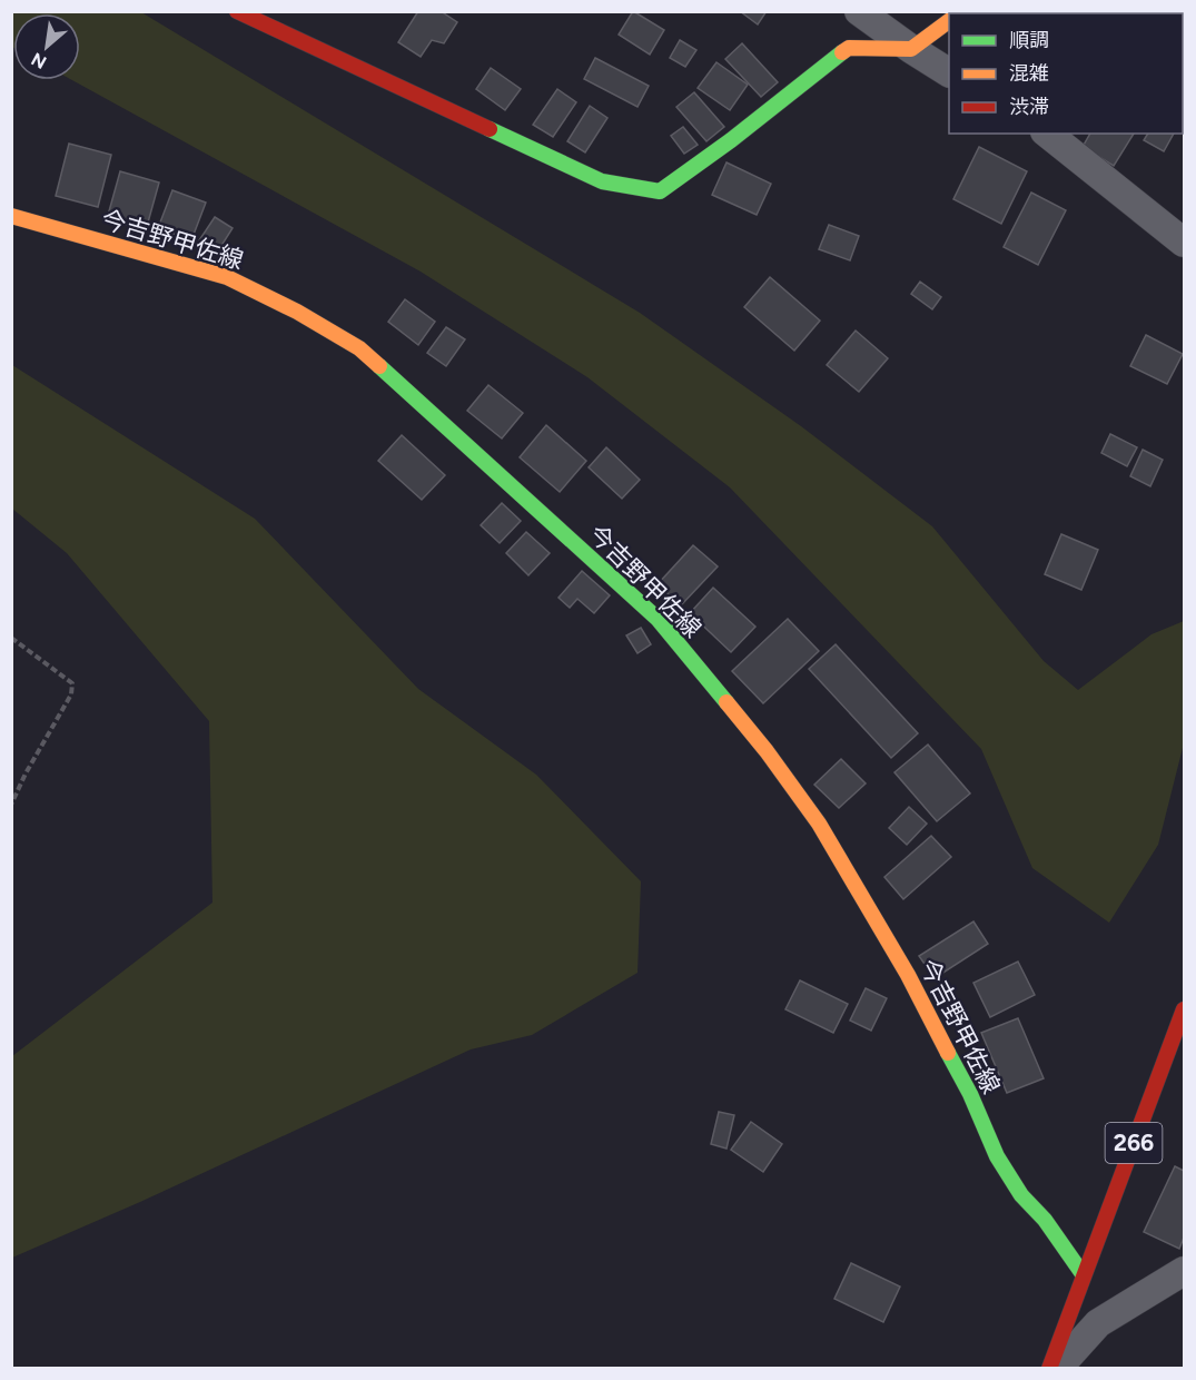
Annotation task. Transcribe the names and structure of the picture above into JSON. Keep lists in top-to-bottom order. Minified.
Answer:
{"streets":{"main road":["今吉野甲佐線","266"]},"crossings":[["今吉野甲佐線","266"]],"legend":["順調","混雑","渋滞"],"north":"bottom left"}
